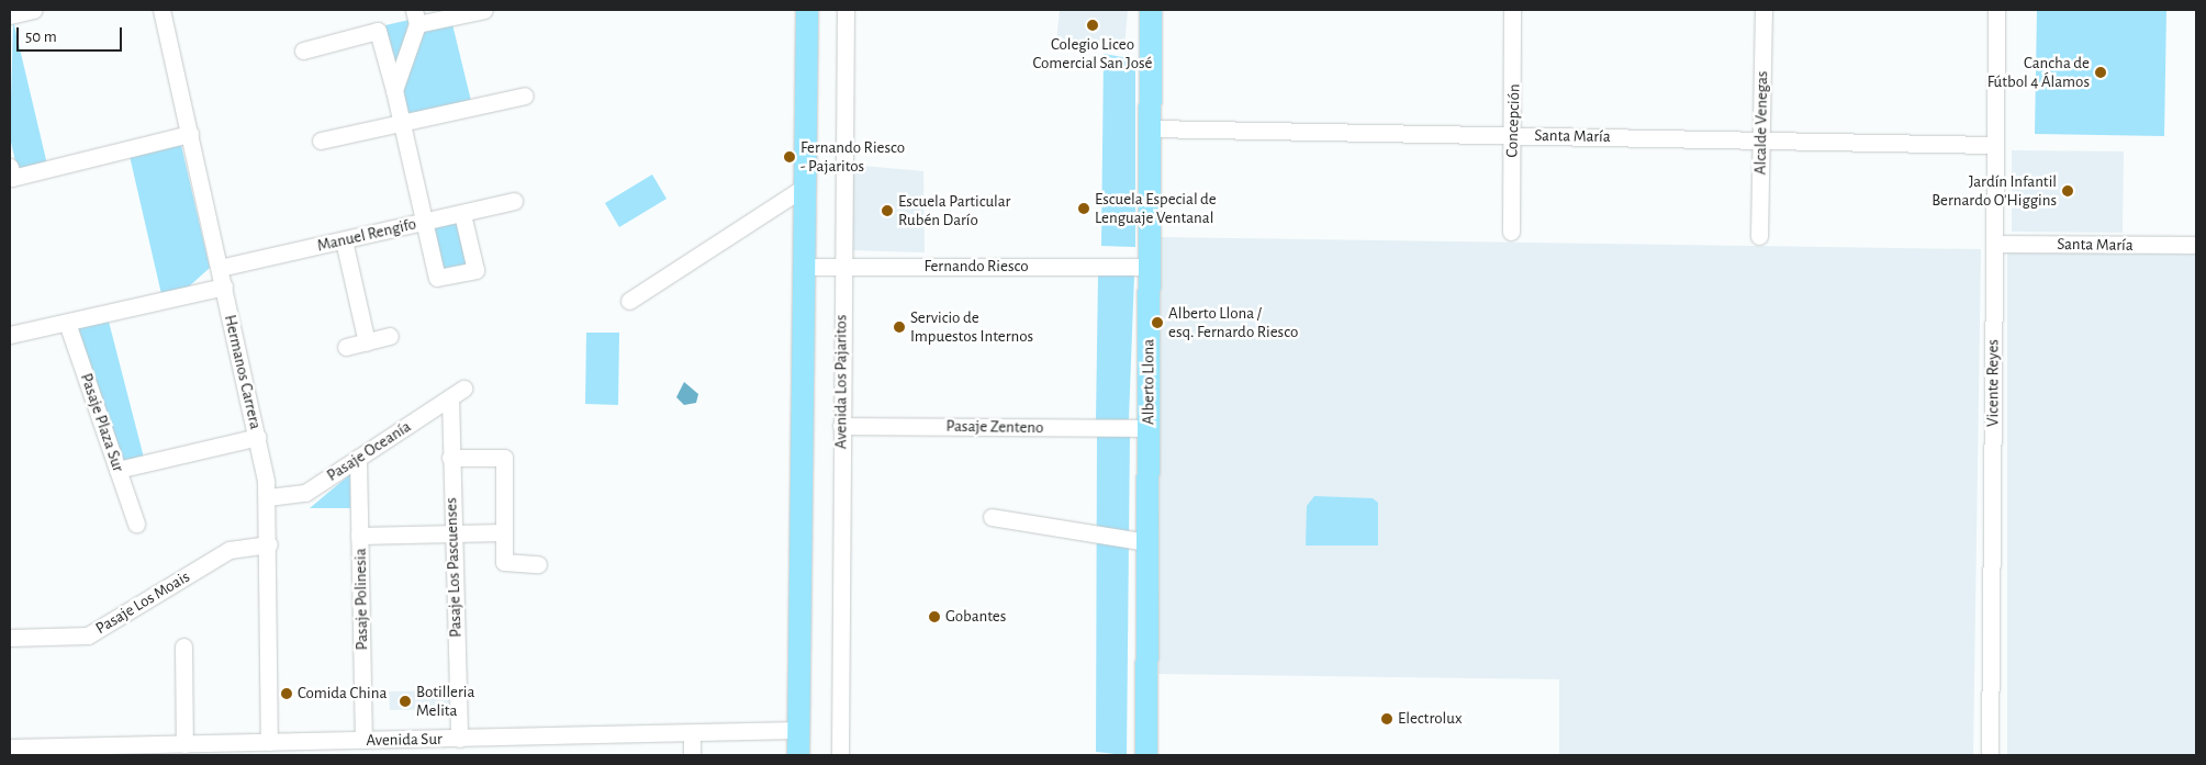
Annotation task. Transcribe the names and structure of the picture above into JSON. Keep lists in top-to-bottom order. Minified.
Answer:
{"streets":{"main road":["Alberto Llona"],"street":["Concepción","Alcalde Venegas","Santa María","Manuel Rengifo","Fernando Riesco","Hermanos Carrera","Avenida Los Pajaritos","Vicente Reyes","Pasaje Plaza Sur","Pasaje Zenteno","Pasaje Oceanía","Pasaje Los Pascuenses","Pasaje Polinesia","Pasaje Los Moais","Avenida Sur"]},"crossings":[["Concepción","Santa María"],["Alcalde Venegas","Santa María"],["Santa María","Alberto Llona"],["Santa María","Vicente Reyes"],["Manuel Rengifo","Hermanos Carrera"],["Fernando Riesco","Avenida Los Pajaritos"],["Fernando Riesco","Alberto Llona"],["Hermanos Carrera","Pasaje Oceanía"],["Hermanos Carrera","Pasaje Los Moais"],["Hermanos Carrera","Avenida Sur"],["Avenida Los Pajaritos","Pasaje Zenteno"],["Alberto Llona","Pasaje Zenteno"],["Pasaje Oceanía","Pasaje Los Pascuenses"],["Pasaje Oceanía","Pasaje Polinesia"],["Pasaje Los Pascuenses","Avenida Sur"],["Pasaje Polinesia","Avenida Sur"]],"places":["Colegio Liceo Comercial San José","Cancha de Fútbol 4 Álamos","Fernando Riesco - Pajaritos","Jardín Infantil Bernardo O'Higgins","Escuela Especial de Lenguaje Ventanal","Escuela Particular Rubén Darío","Alberto Llona / esq. Fernardo Riesco","Servicio de Impuestos Internos","Gobantes","Comida China","Botilleria Melita","Electrolux"],"scale_bar":"50 m"}
